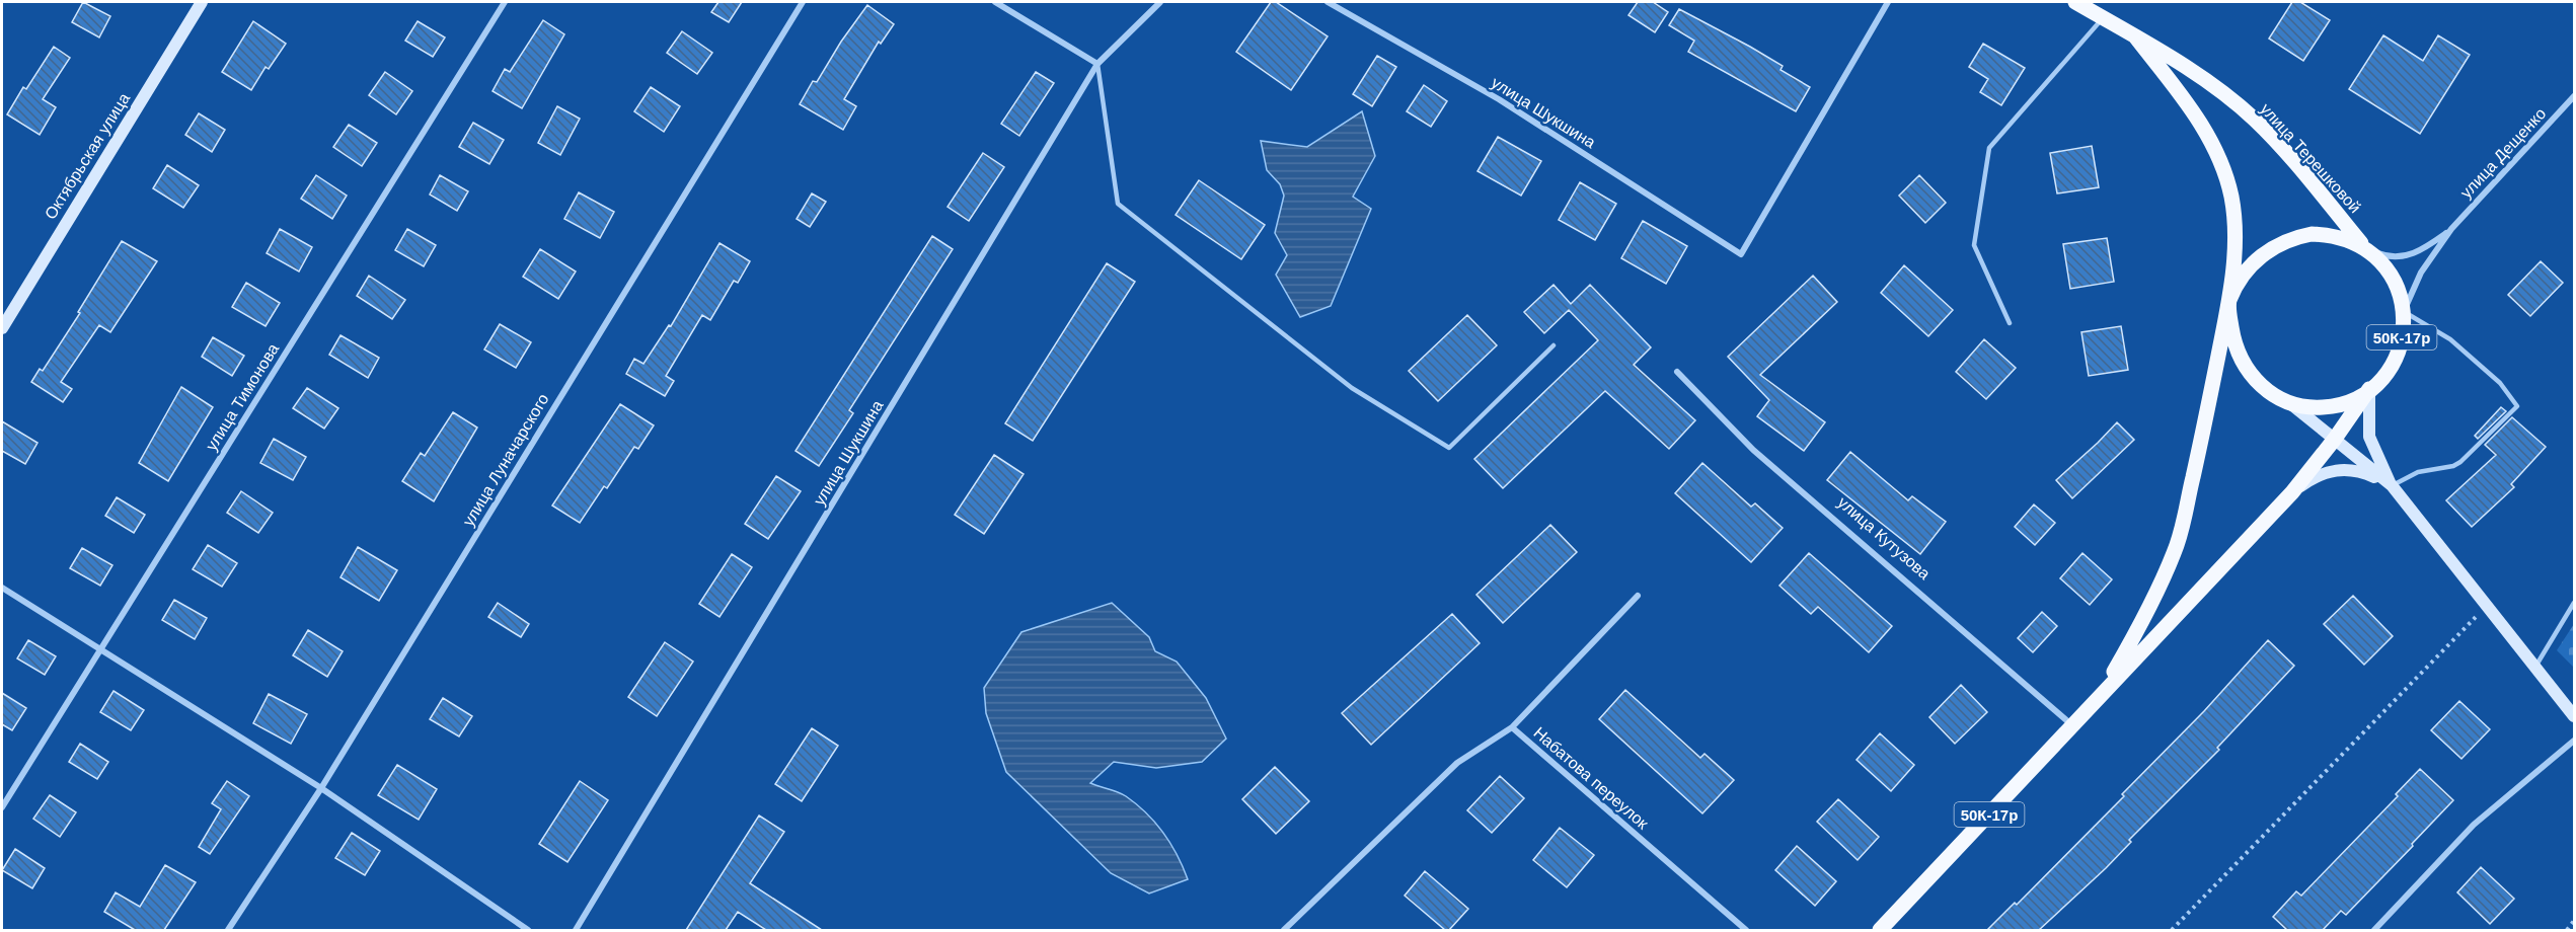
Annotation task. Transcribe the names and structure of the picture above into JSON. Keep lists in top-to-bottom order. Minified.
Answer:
{"streets":{"main road":["улица Терешковой","50К-17р"],"street":["улица Шукшина","улица Дещенко","Октябрьская улица","улица Тимонова","улица Луначарского","улица Кутузова","Набатова переулок"]},"crossings":[["улица Дещенко","улица Терешковой"],["улица Дещенко","50К-17р"],["улица Терешковой","50К-17р"],["50К-17р","улица Кутузова"]]}
